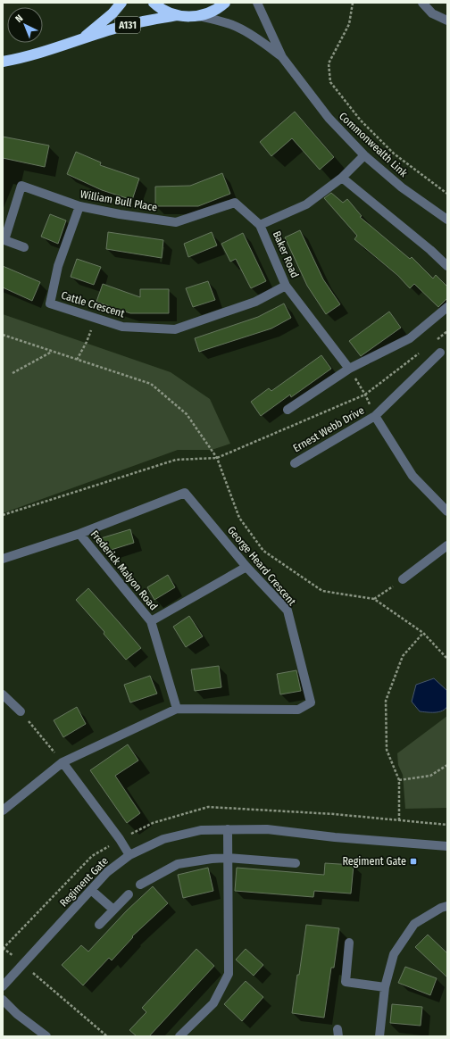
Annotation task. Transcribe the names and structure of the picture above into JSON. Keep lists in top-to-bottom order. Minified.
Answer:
{"streets":{"highway":["A131"],"street":["Commonwealth Link","William Bull Place","Baker Road","Cattle Crescent","Ernest Webb Drive","George Heard Crescent","Frederick Malyon Road","Regiment Gate"]},"crossings":[["Commonwealth Link","Baker Road"],["William Bull Place","Baker Road"],["William Bull Place","Cattle Crescent"],["Baker Road","Cattle Crescent"],["George Heard Crescent","Frederick Malyon Road"]],"places":{"transit":["Regiment Gate"]},"north":"top left"}
